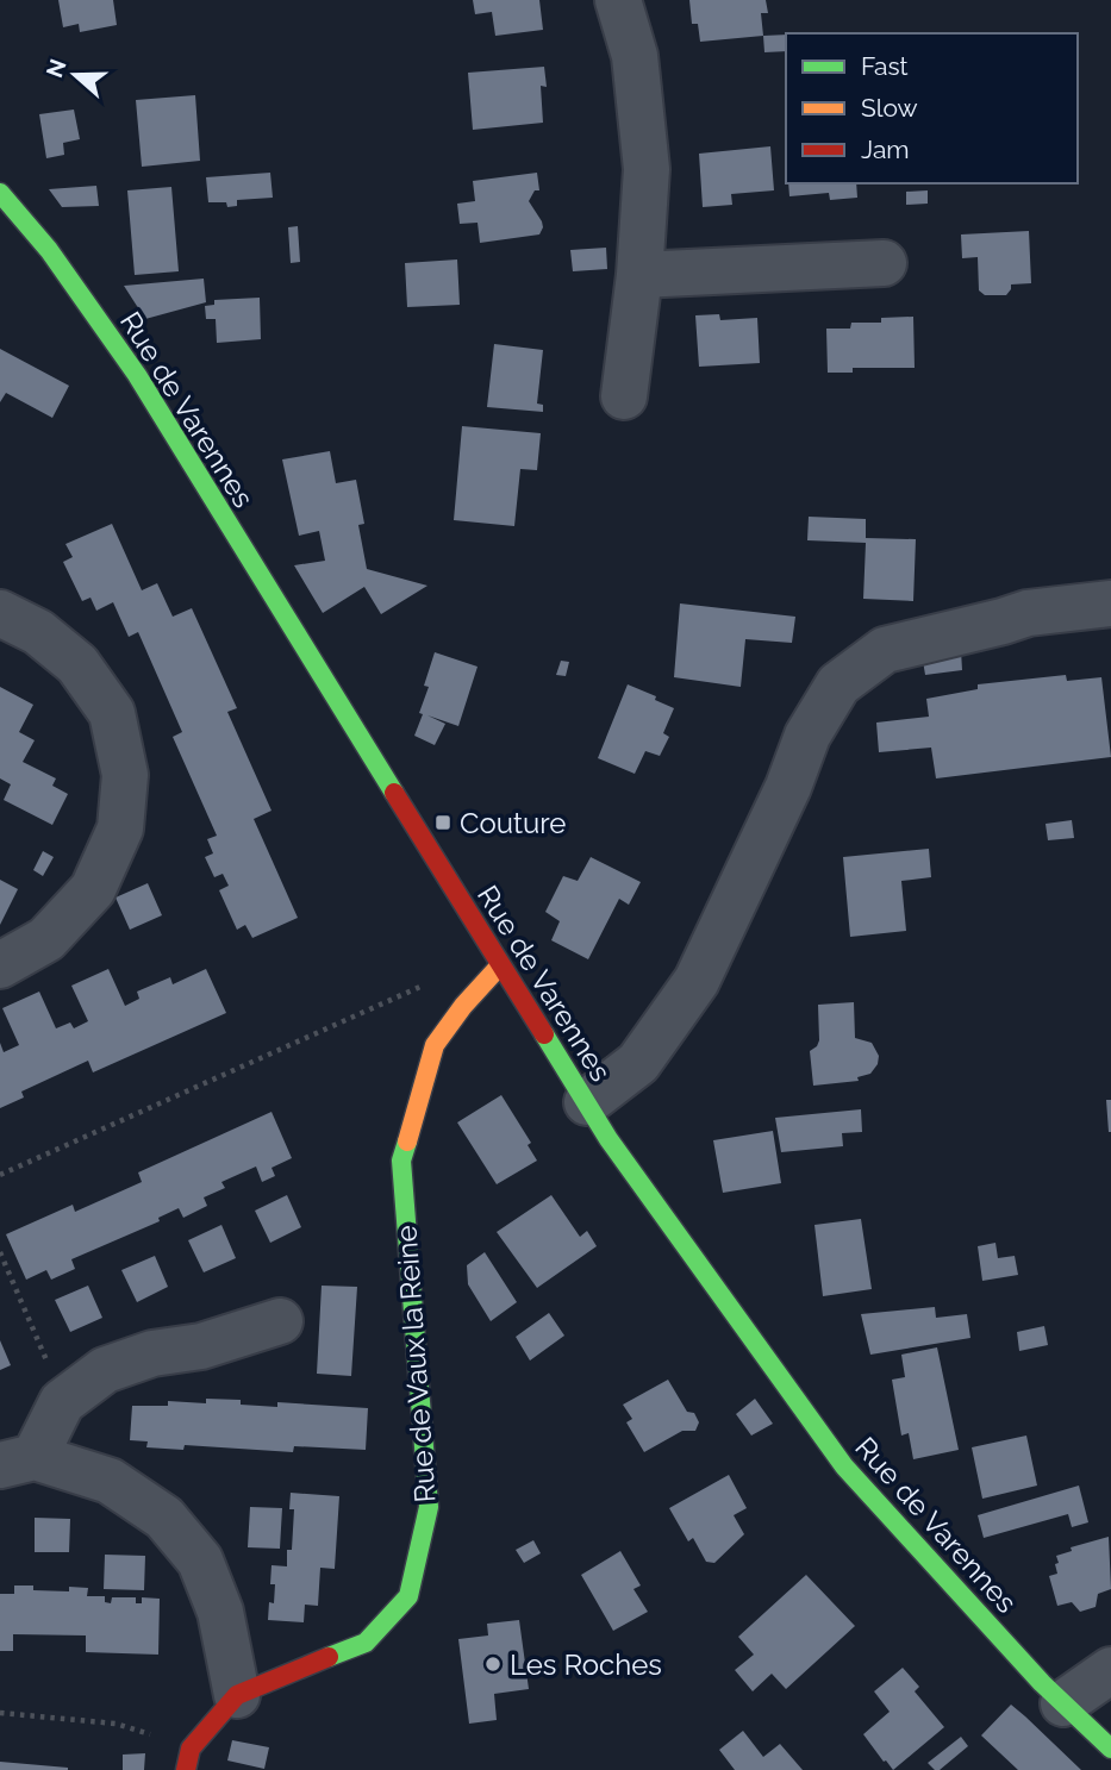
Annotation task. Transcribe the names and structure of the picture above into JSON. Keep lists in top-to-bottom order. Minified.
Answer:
{"streets":{"street":["Rue de Varennes","Rue de Vaux la Reine"]},"crossings":[["Rue de Varennes","Rue de Vaux la Reine"]],"places":{"transit":["Couture"],"other":["Les Roches"]},"legend":["Fast","Slow","Jam"],"north":"left"}
